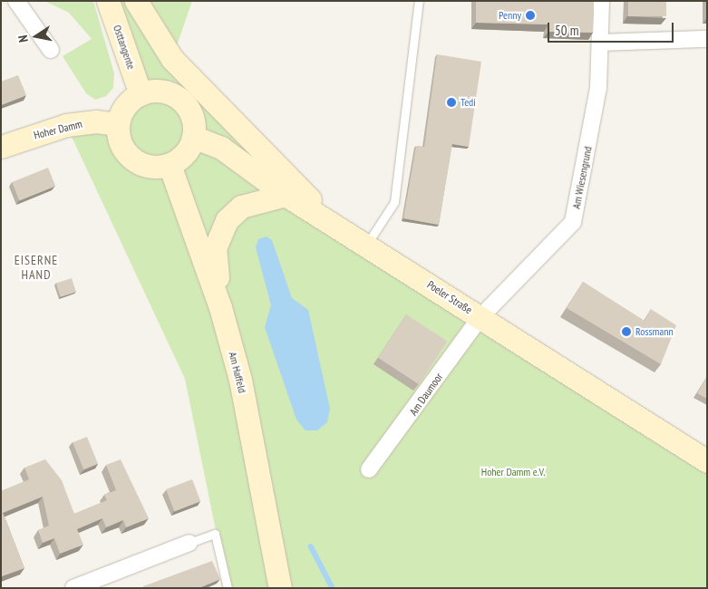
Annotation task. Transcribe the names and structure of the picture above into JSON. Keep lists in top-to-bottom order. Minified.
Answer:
{"streets":{"main road":["Osttangente","Hoher Damm","Poeler Straße","Am Haffeld"],"street":["Am Wiesengrund","Am Daumoor"]},"crossings":[["Osttangente","Hoher Damm"],["Osttangente","Poeler Straße"],["Osttangente","Am Haffeld"],["Hoher Damm","Poeler Straße"],["Hoher Damm","Am Haffeld"],["Am Wiesengrund","Poeler Straße"],["Am Wiesengrund","Am Daumoor"],["Poeler Straße","Am Haffeld"],["Poeler Straße","Am Daumoor"]],"districts":["EISERNE HAND"],"parks":["Hoher Damm e.V."],"places":["Penny","Tedi","Rossmann"],"scale_bar":"50 m","north":"left"}
